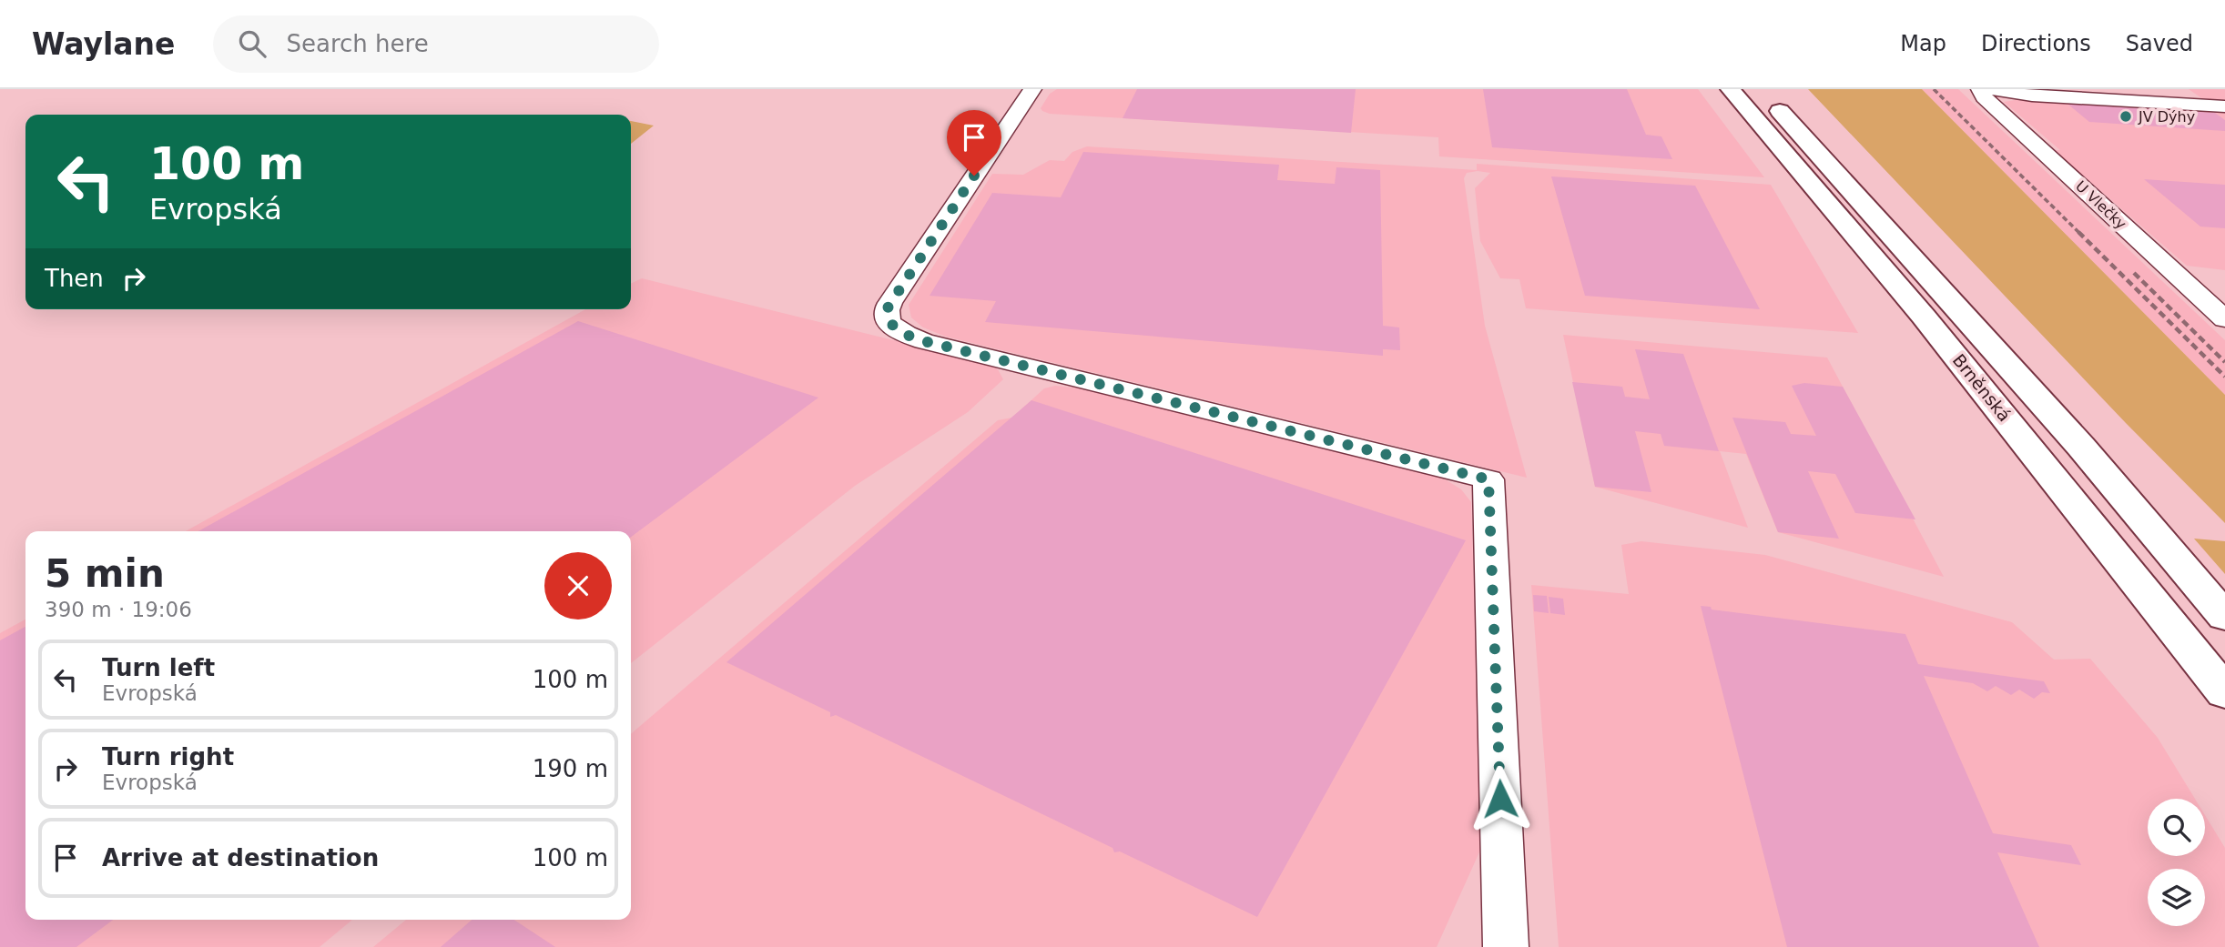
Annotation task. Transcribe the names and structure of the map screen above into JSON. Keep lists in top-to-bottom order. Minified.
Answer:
{"streets":{"highway":["Brněnská"],"street":["U Vlečky"]},"places":["JV Dýhy"],"page":{"header":"Waylane","search":"Search here","nav":["Map","Directions","Saved"],"turn":["100 m","Evropská"],"then":"Then","heading":["5 min","390 m · 19:06"],"list":[{"name":"Turn left","note":"Evropská","value":"100 m"},{"name":"Turn right","note":"Evropská","value":"190 m"},{"name":"Arrive at destination","value":"100 m"}]}}
